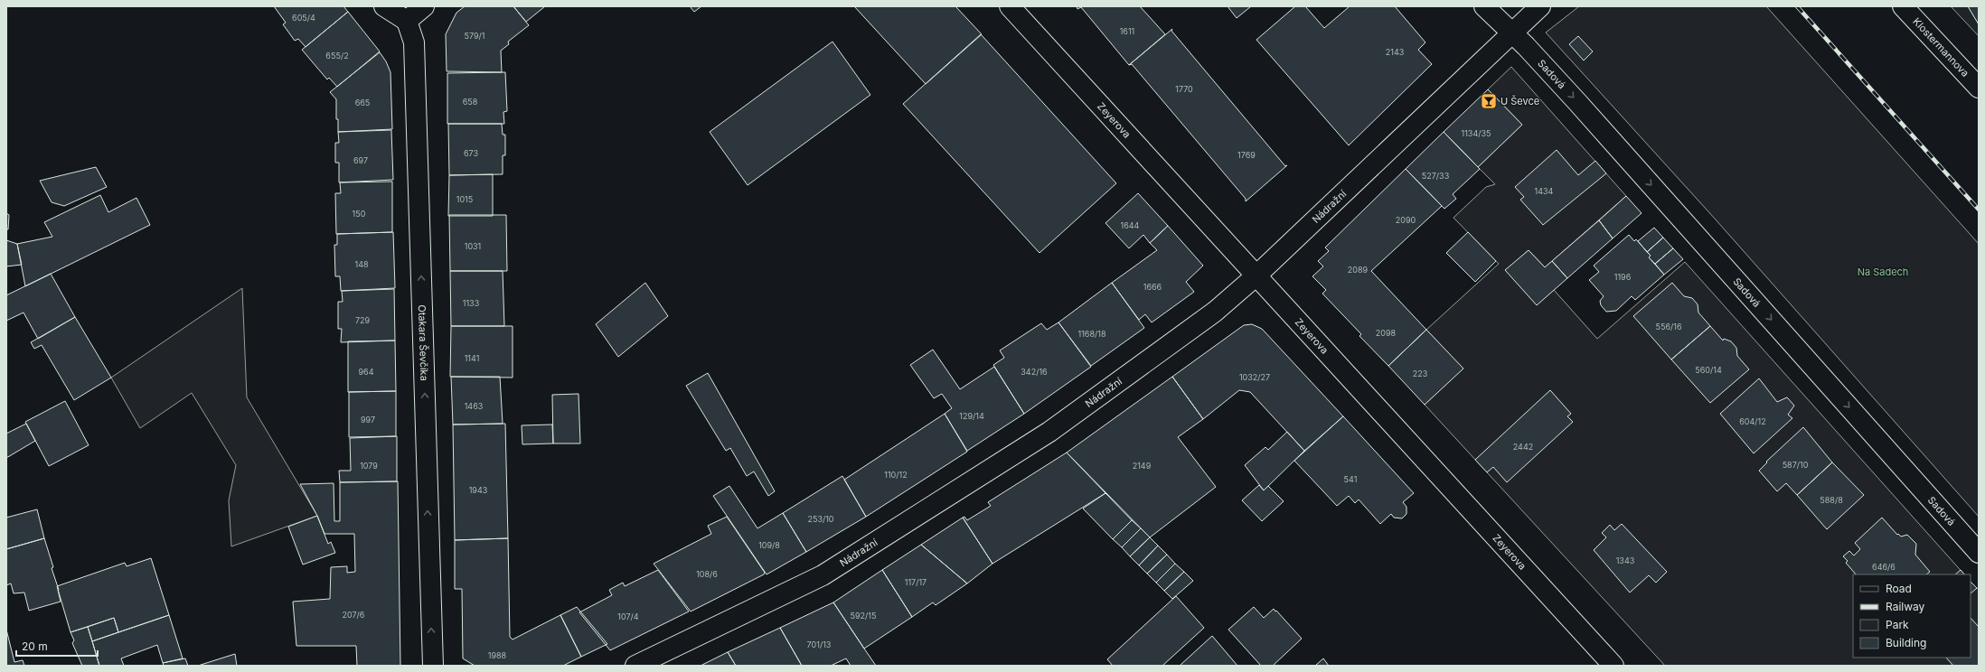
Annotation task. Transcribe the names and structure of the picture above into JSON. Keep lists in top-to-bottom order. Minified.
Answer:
{"streets":{"street":["Klostermannova","Sadová","Zeyerova","Nádražní","Otakara Ševčíka"]},"crossings":[["Sadová","Nádražní"],["Zeyerova","Nádražní"]],"one_way":["Sadová","Otakara Ševčíka"],"parks":["Na Sadech"],"places":{"bar":["U Ševce"]},"house_numbers":["605/4","1611","579/1","2143","655/2","1770","658","665","1134/35","673","1769","697","527/33","1434","1015","150","2090","1644","1031","148","2089","1196","1666","1133","729","556/16","2098","1168/18","1141","560/14","964","342/16","223","1032/27","1463","129/14","997","604/12","2442","587/10","1079","2149","110/12","541","1943","588/8","253/10","109/8","1343","646/6","108/6","117/17","207/6","592/15","107/4","701/13","1988"],"legend":["Road","Railway","Park","Building"],"scale_bar":"20 m"}
